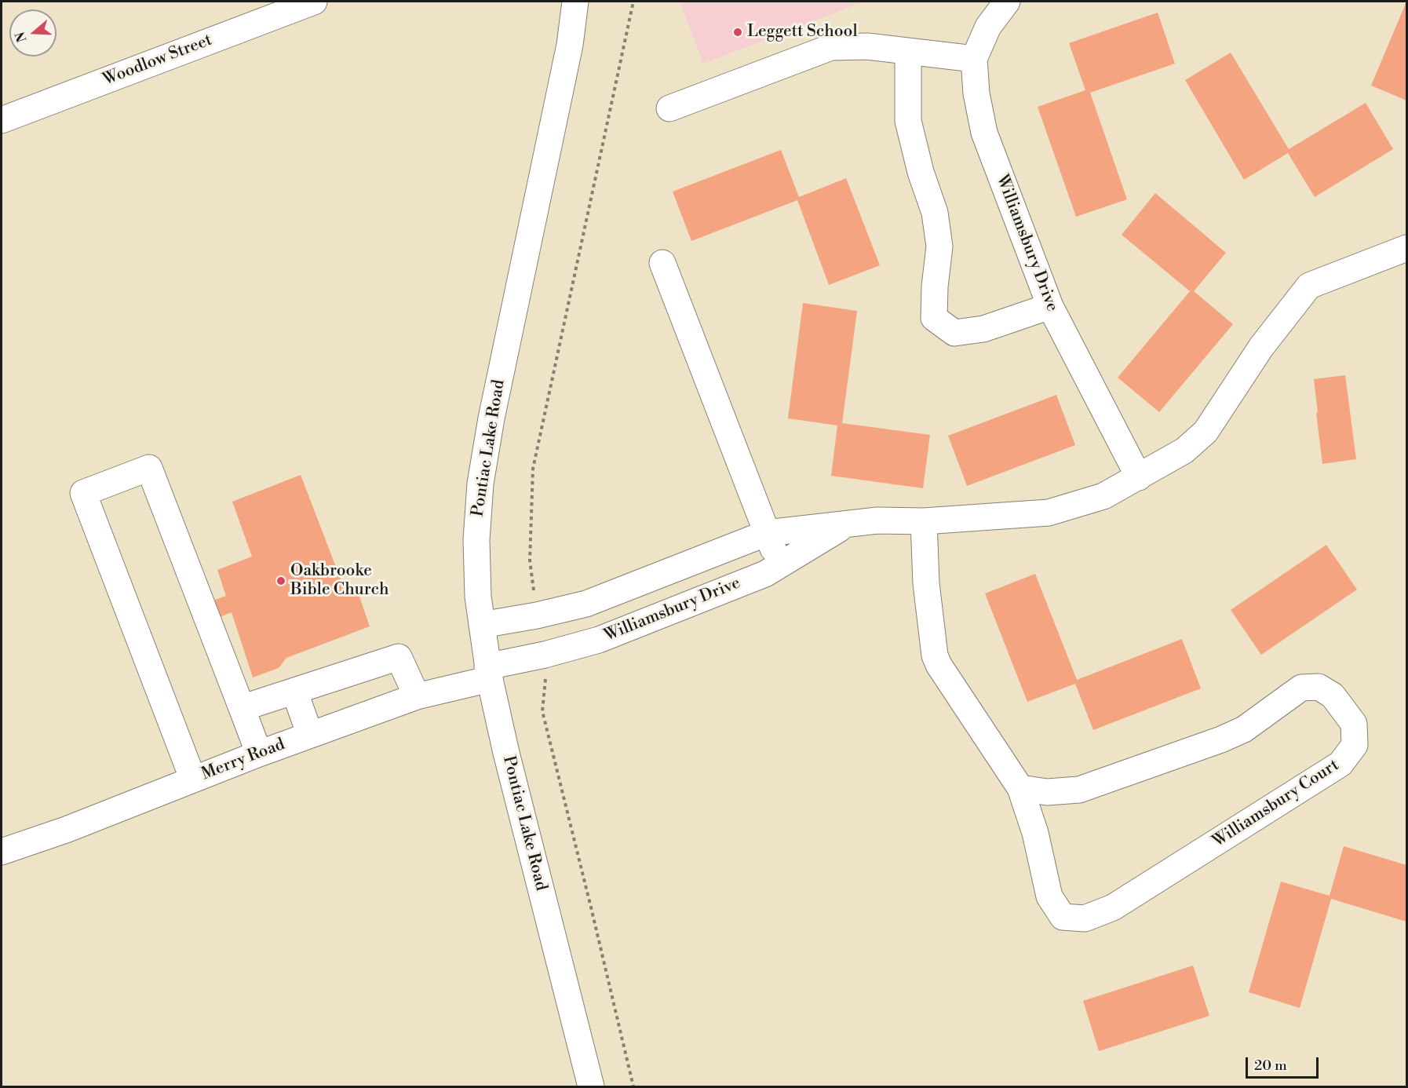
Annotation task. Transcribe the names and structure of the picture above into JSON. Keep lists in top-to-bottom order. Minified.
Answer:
{"streets":{"street":["Woodlow Street","Williamsbury Drive","Pontiac Lake Road","Merry Road","Williamsbury Court"]},"crossings":[["Williamsbury Drive","Pontiac Lake Road"],["Williamsbury Drive","Merry Road"],["Williamsbury Drive","Williamsbury Court"],["Pontiac Lake Road","Merry Road"]],"places":["Leggett School","Oakbrooke Bible Church"],"scale_bar":"20 m","north":"left"}
